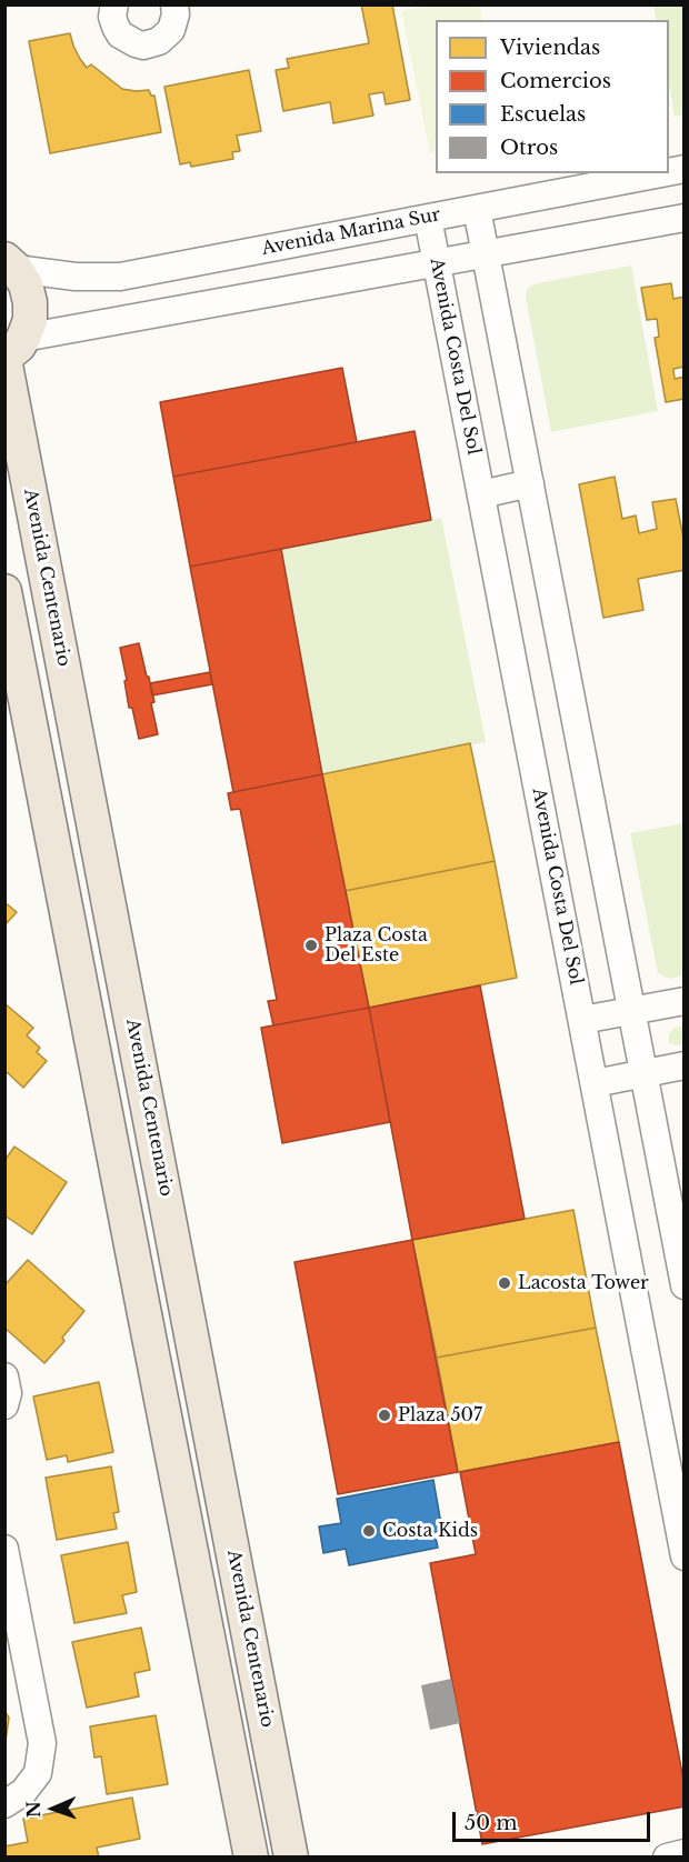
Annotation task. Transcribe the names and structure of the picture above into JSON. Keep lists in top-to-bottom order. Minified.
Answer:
{"streets":{"main road":["Avenida Centenario"],"street":["Avenida Marina Sur","Avenida Costa Del Sol"]},"crossings":[["Avenida Marina Sur","Avenida Costa Del Sol"]],"places":["Plaza Costa Del Este","Lacosta Tower","Plaza 507","Costa Kids"],"legend":["Viviendas","Comercios","Escuelas","Otros"],"scale_bar":"50 m","north":"left"}
